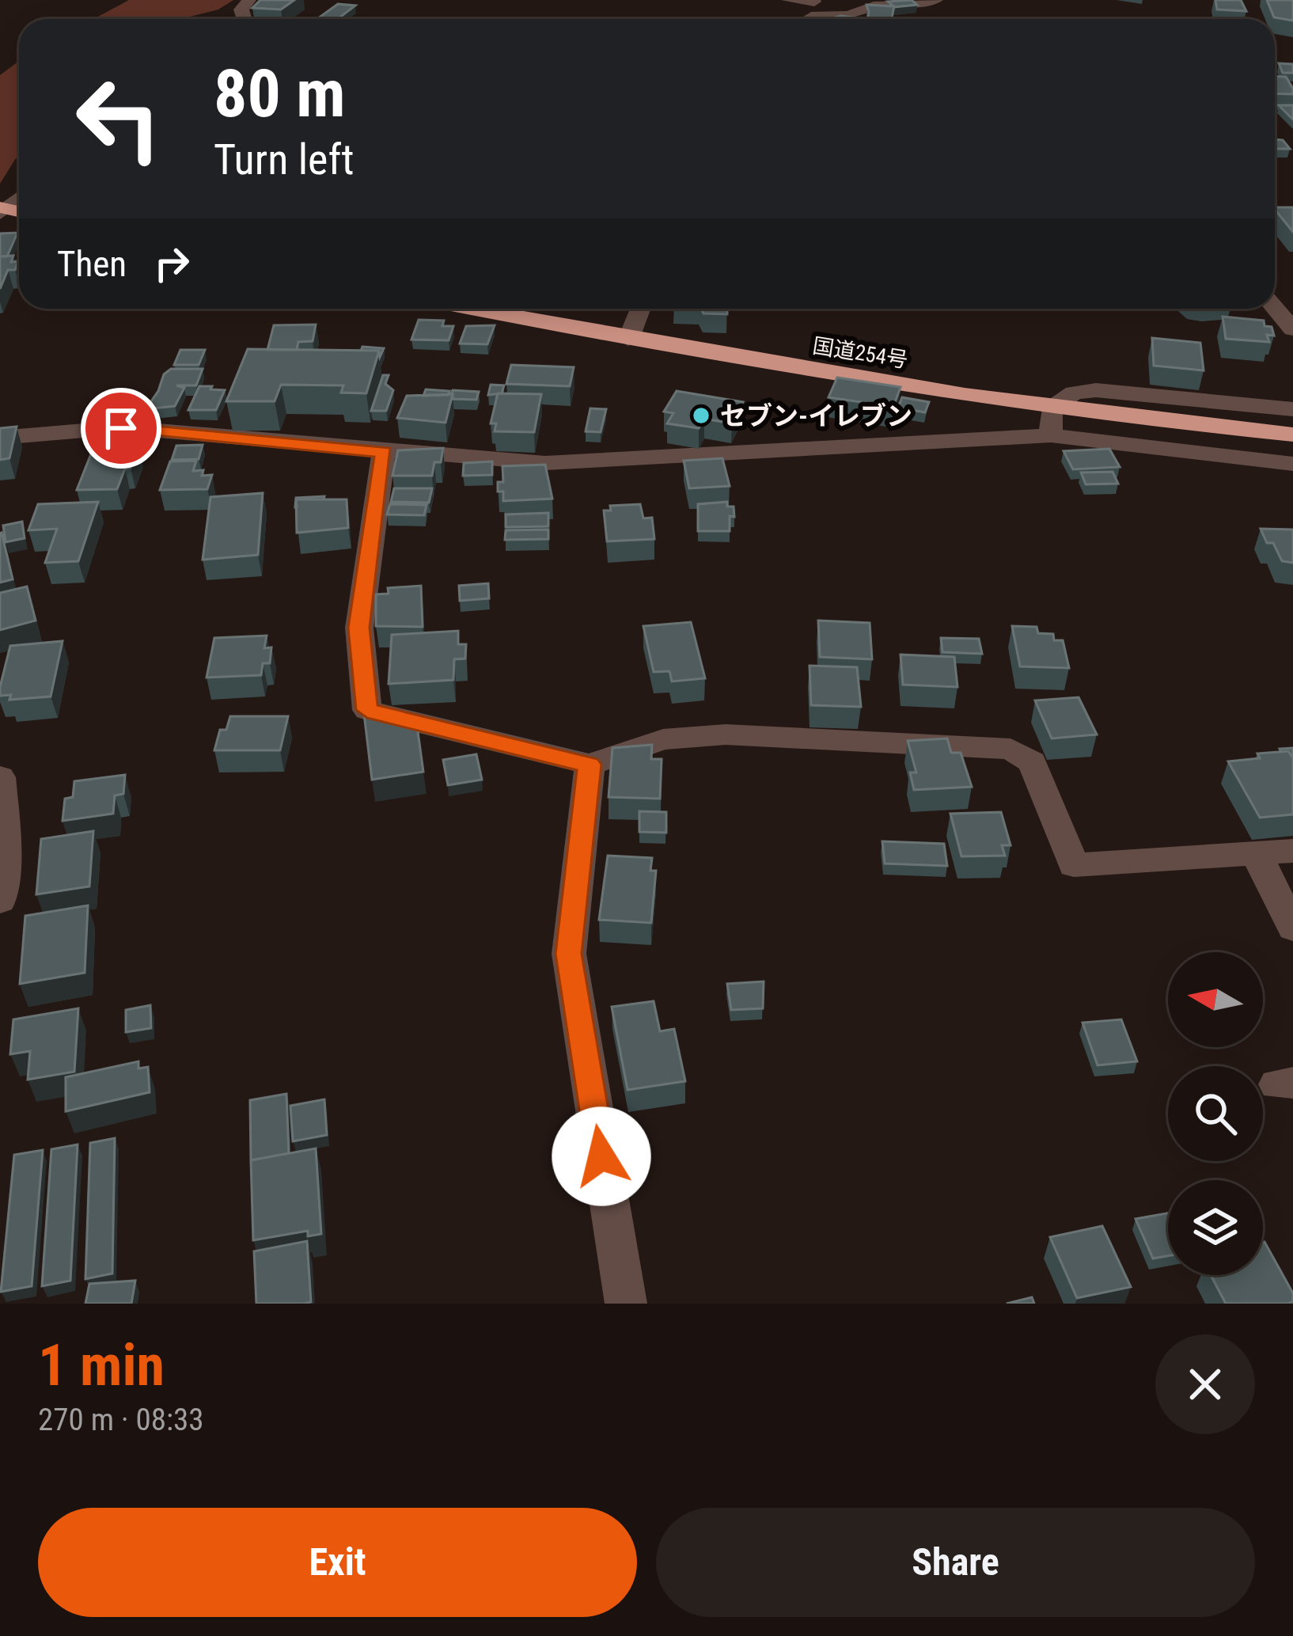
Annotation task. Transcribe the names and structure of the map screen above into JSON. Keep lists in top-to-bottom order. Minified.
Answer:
{"streets":{"highway":["国道254号"]},"places":["セブン-イレブン"],"north":"left","page":{"turn":["80 m","Turn left"],"then":"Then","heading":["1 min","270 m · 08:33"],"buttons":["Exit","Share"]}}
